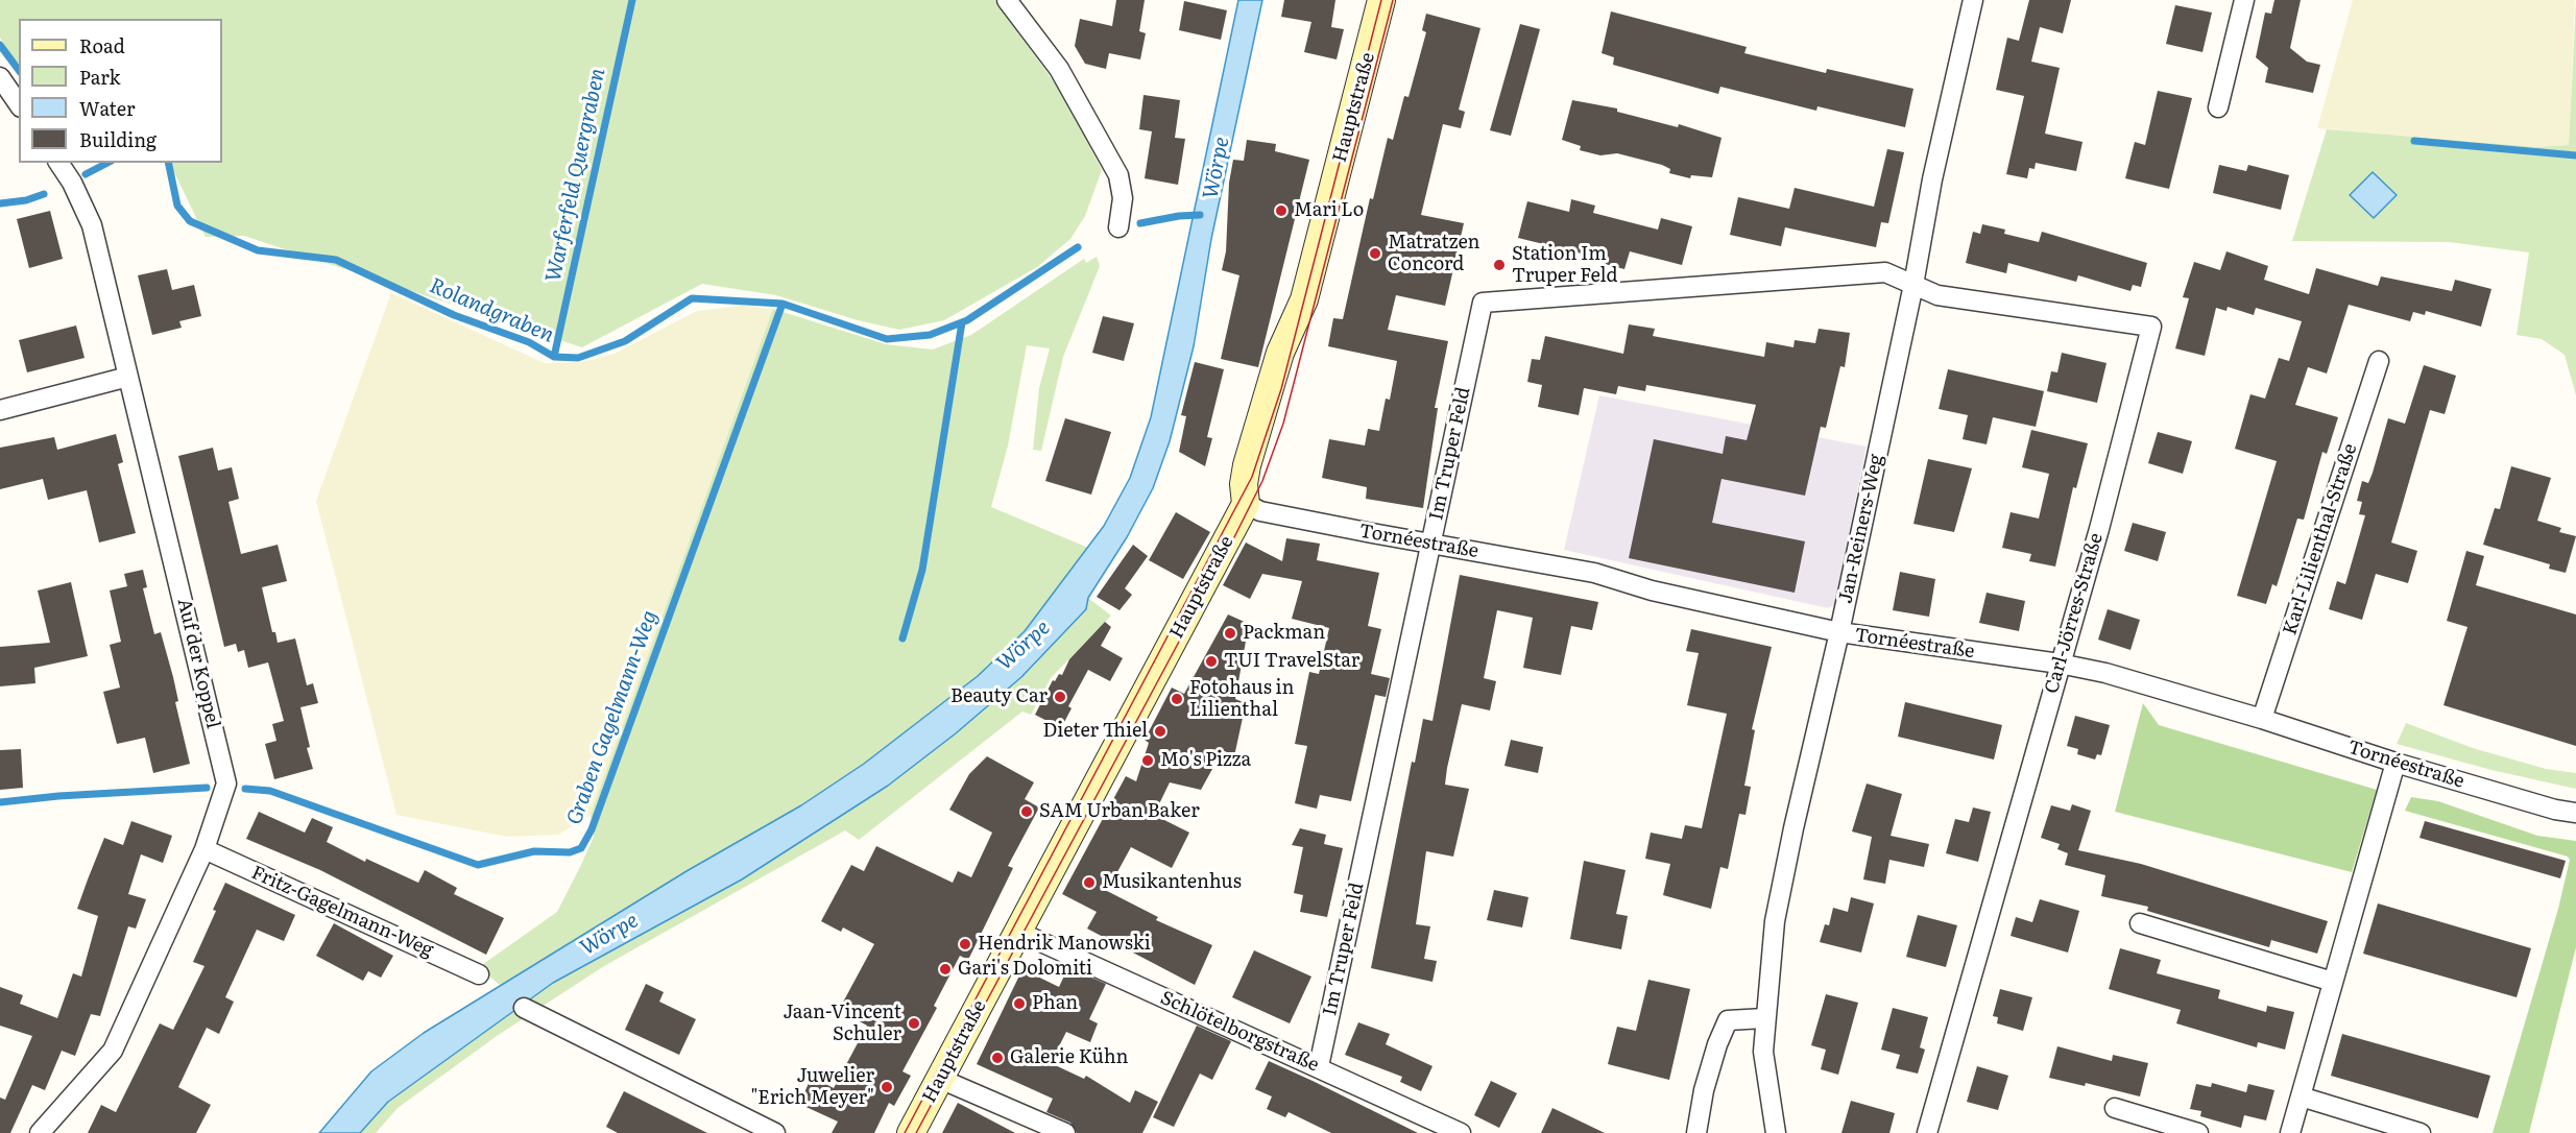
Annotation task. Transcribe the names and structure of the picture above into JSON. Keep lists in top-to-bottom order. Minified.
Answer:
{"streets":{"street":["Hauptstraße","Im Truper Feld","Jan-Reiners-Weg","Karl-Lilienthal-Straße","Tornéestraße","Carl-Jörres-Straße","Auf der Koppel","Fritz-Gagelmann-Weg","Schlötelborgstraße"]},"crossings":[["Hauptstraße","Tornéestraße"],["Hauptstraße","Schlötelborgstraße"],["Im Truper Feld","Jan-Reiners-Weg"],["Im Truper Feld","Tornéestraße"],["Im Truper Feld","Carl-Jörres-Straße"],["Im Truper Feld","Schlötelborgstraße"],["Jan-Reiners-Weg","Tornéestraße"],["Jan-Reiners-Weg","Carl-Jörres-Straße"],["Karl-Lilienthal-Straße","Tornéestraße"],["Tornéestraße","Carl-Jörres-Straße"],["Auf der Koppel","Fritz-Gagelmann-Weg"]],"water":["Wörpe","Warferfeld Quergraben","Rolandgraben","Graben Gagelmann-Weg"],"places":["Mari Lo","Matratzen Concord","Station Im Truper Feld","Packman","TUI TravelStar","Beauty Car","Fotohaus in Lilienthal","Dieter Thiel","Mo's Pizza","SAM Urban Baker","Musikantenhus","Hendrik Manowski","Gari's Dolomiti","Phan","Jaan-Vincent Schuler","Galerie Kühn","Juwelier \"Erich Meyer\""],"legend":["Road","Park","Water","Building"]}
